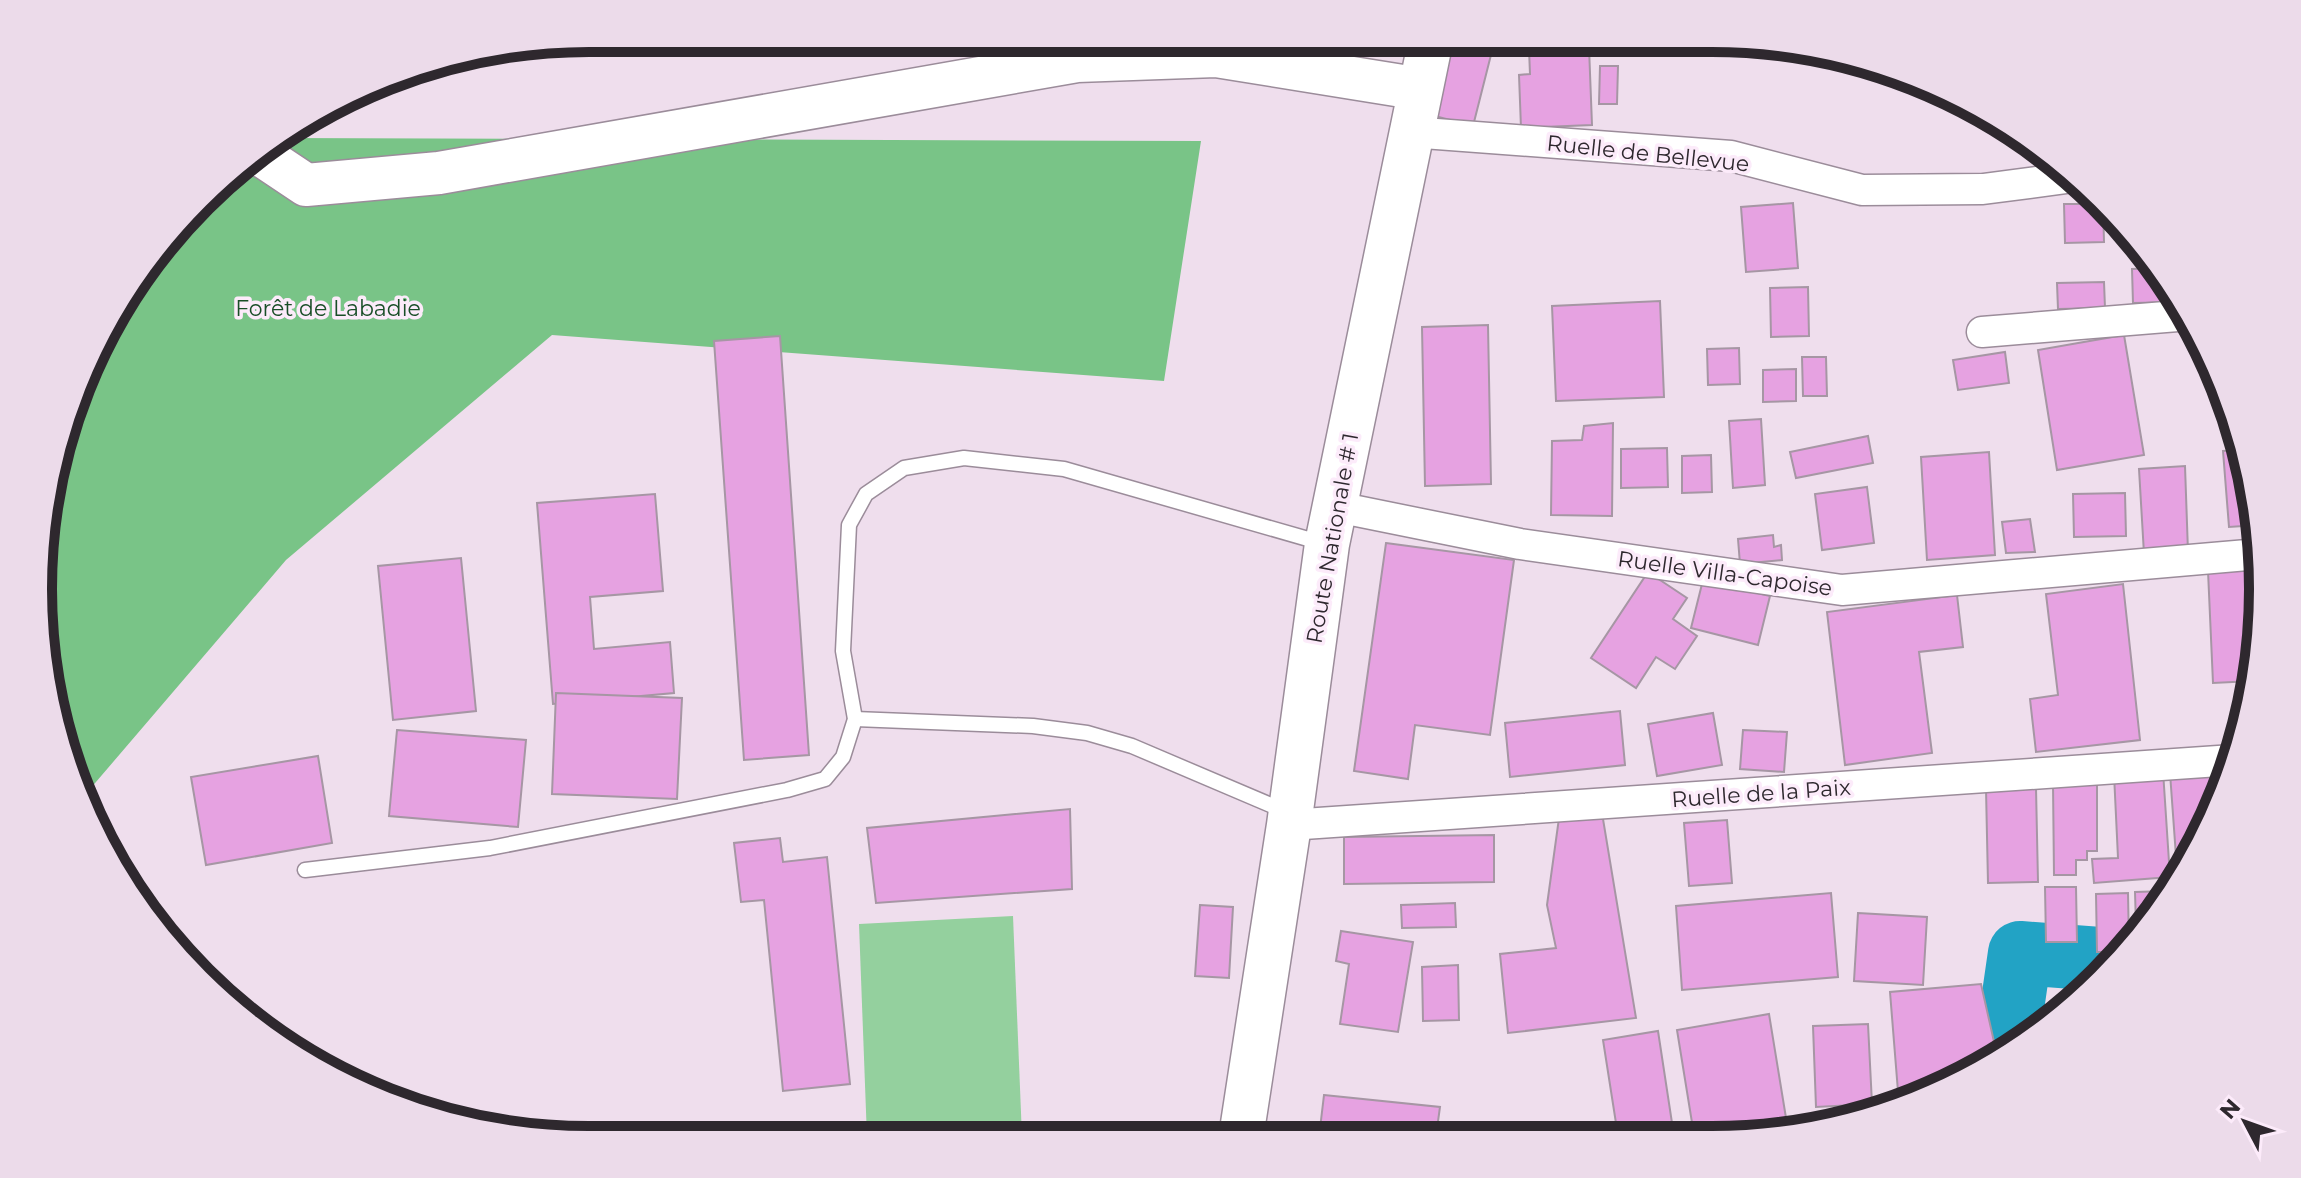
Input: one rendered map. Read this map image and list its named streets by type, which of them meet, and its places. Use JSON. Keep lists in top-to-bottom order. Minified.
{"streets":{"main road":["Route Nationale # 1"],"street":["Ruelle de Bellevue","Ruelle Villa-Capoise","Ruelle de la Paix"]},"crossings":[["Ruelle de Bellevue","Route Nationale # 1"],["Route Nationale # 1","Ruelle Villa-Capoise"],["Route Nationale # 1","Ruelle de la Paix"]],"parks":["Forêt de Labadie"],"north":"top left"}
